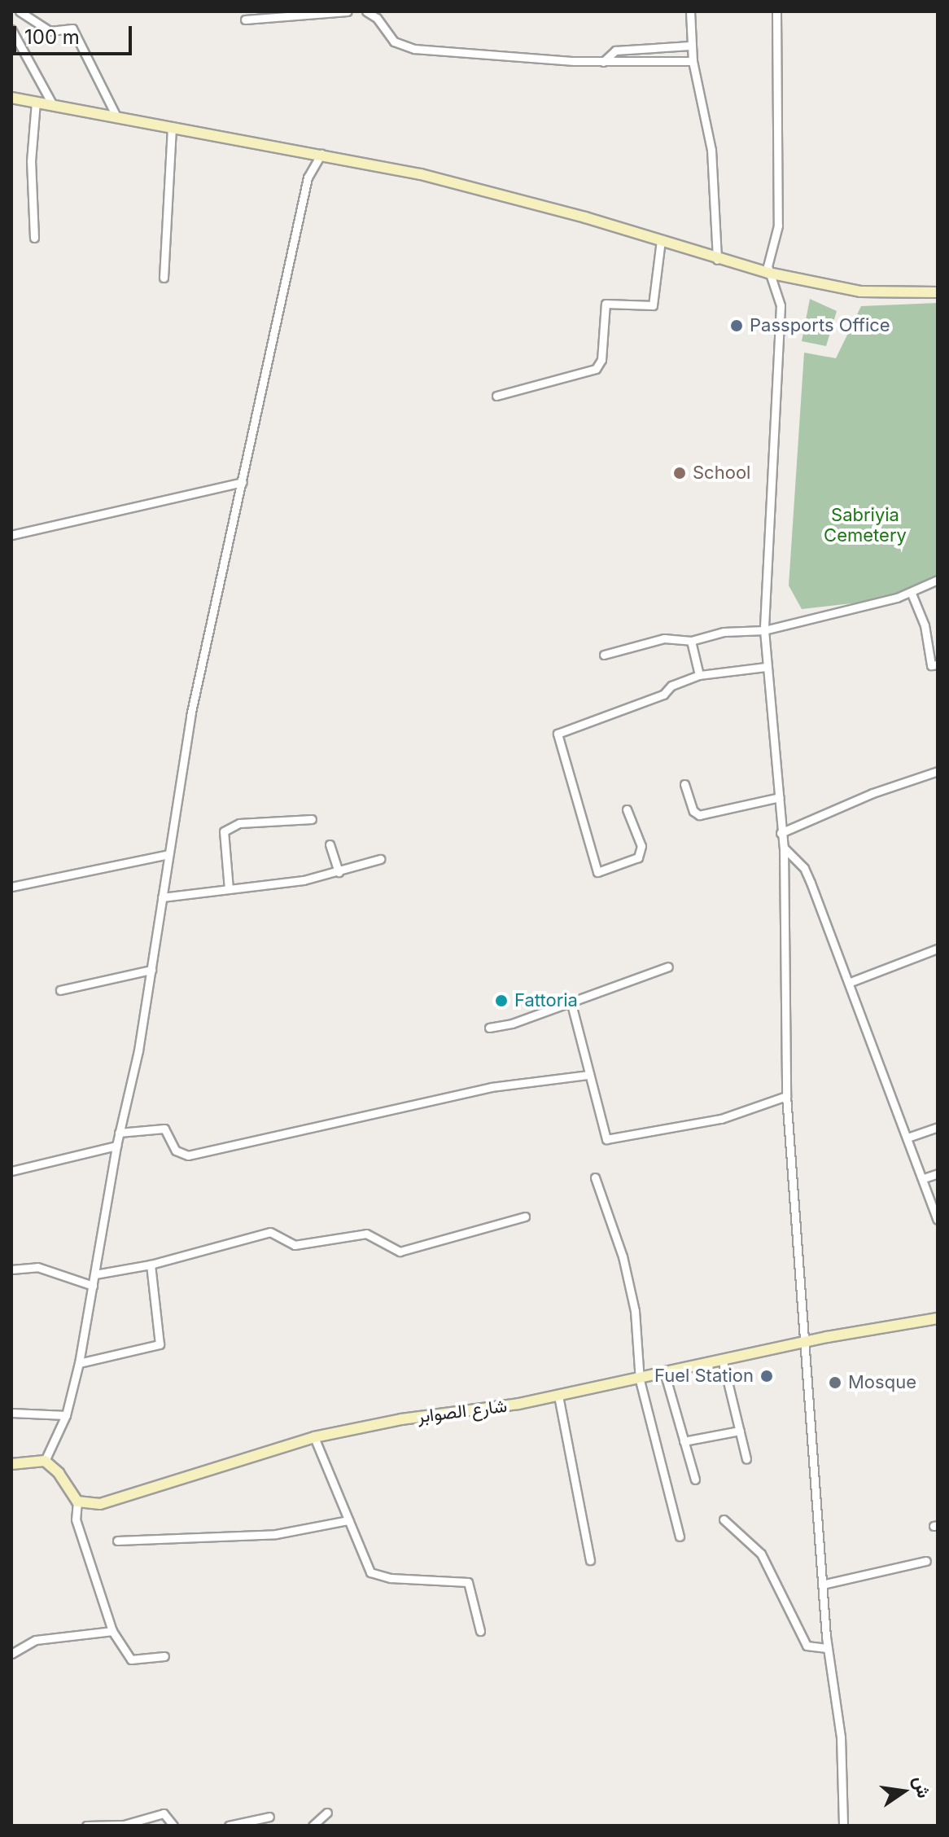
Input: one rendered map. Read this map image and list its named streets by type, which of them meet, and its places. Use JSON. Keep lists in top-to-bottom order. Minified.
{"streets":{"street":["شارع الصوابر"]},"parks":["Sabriyia Cemetery"],"places":["Passports Office","School","Fattoria","Fuel Station","Mosque"],"scale_bar":"100 m","north":"right"}
